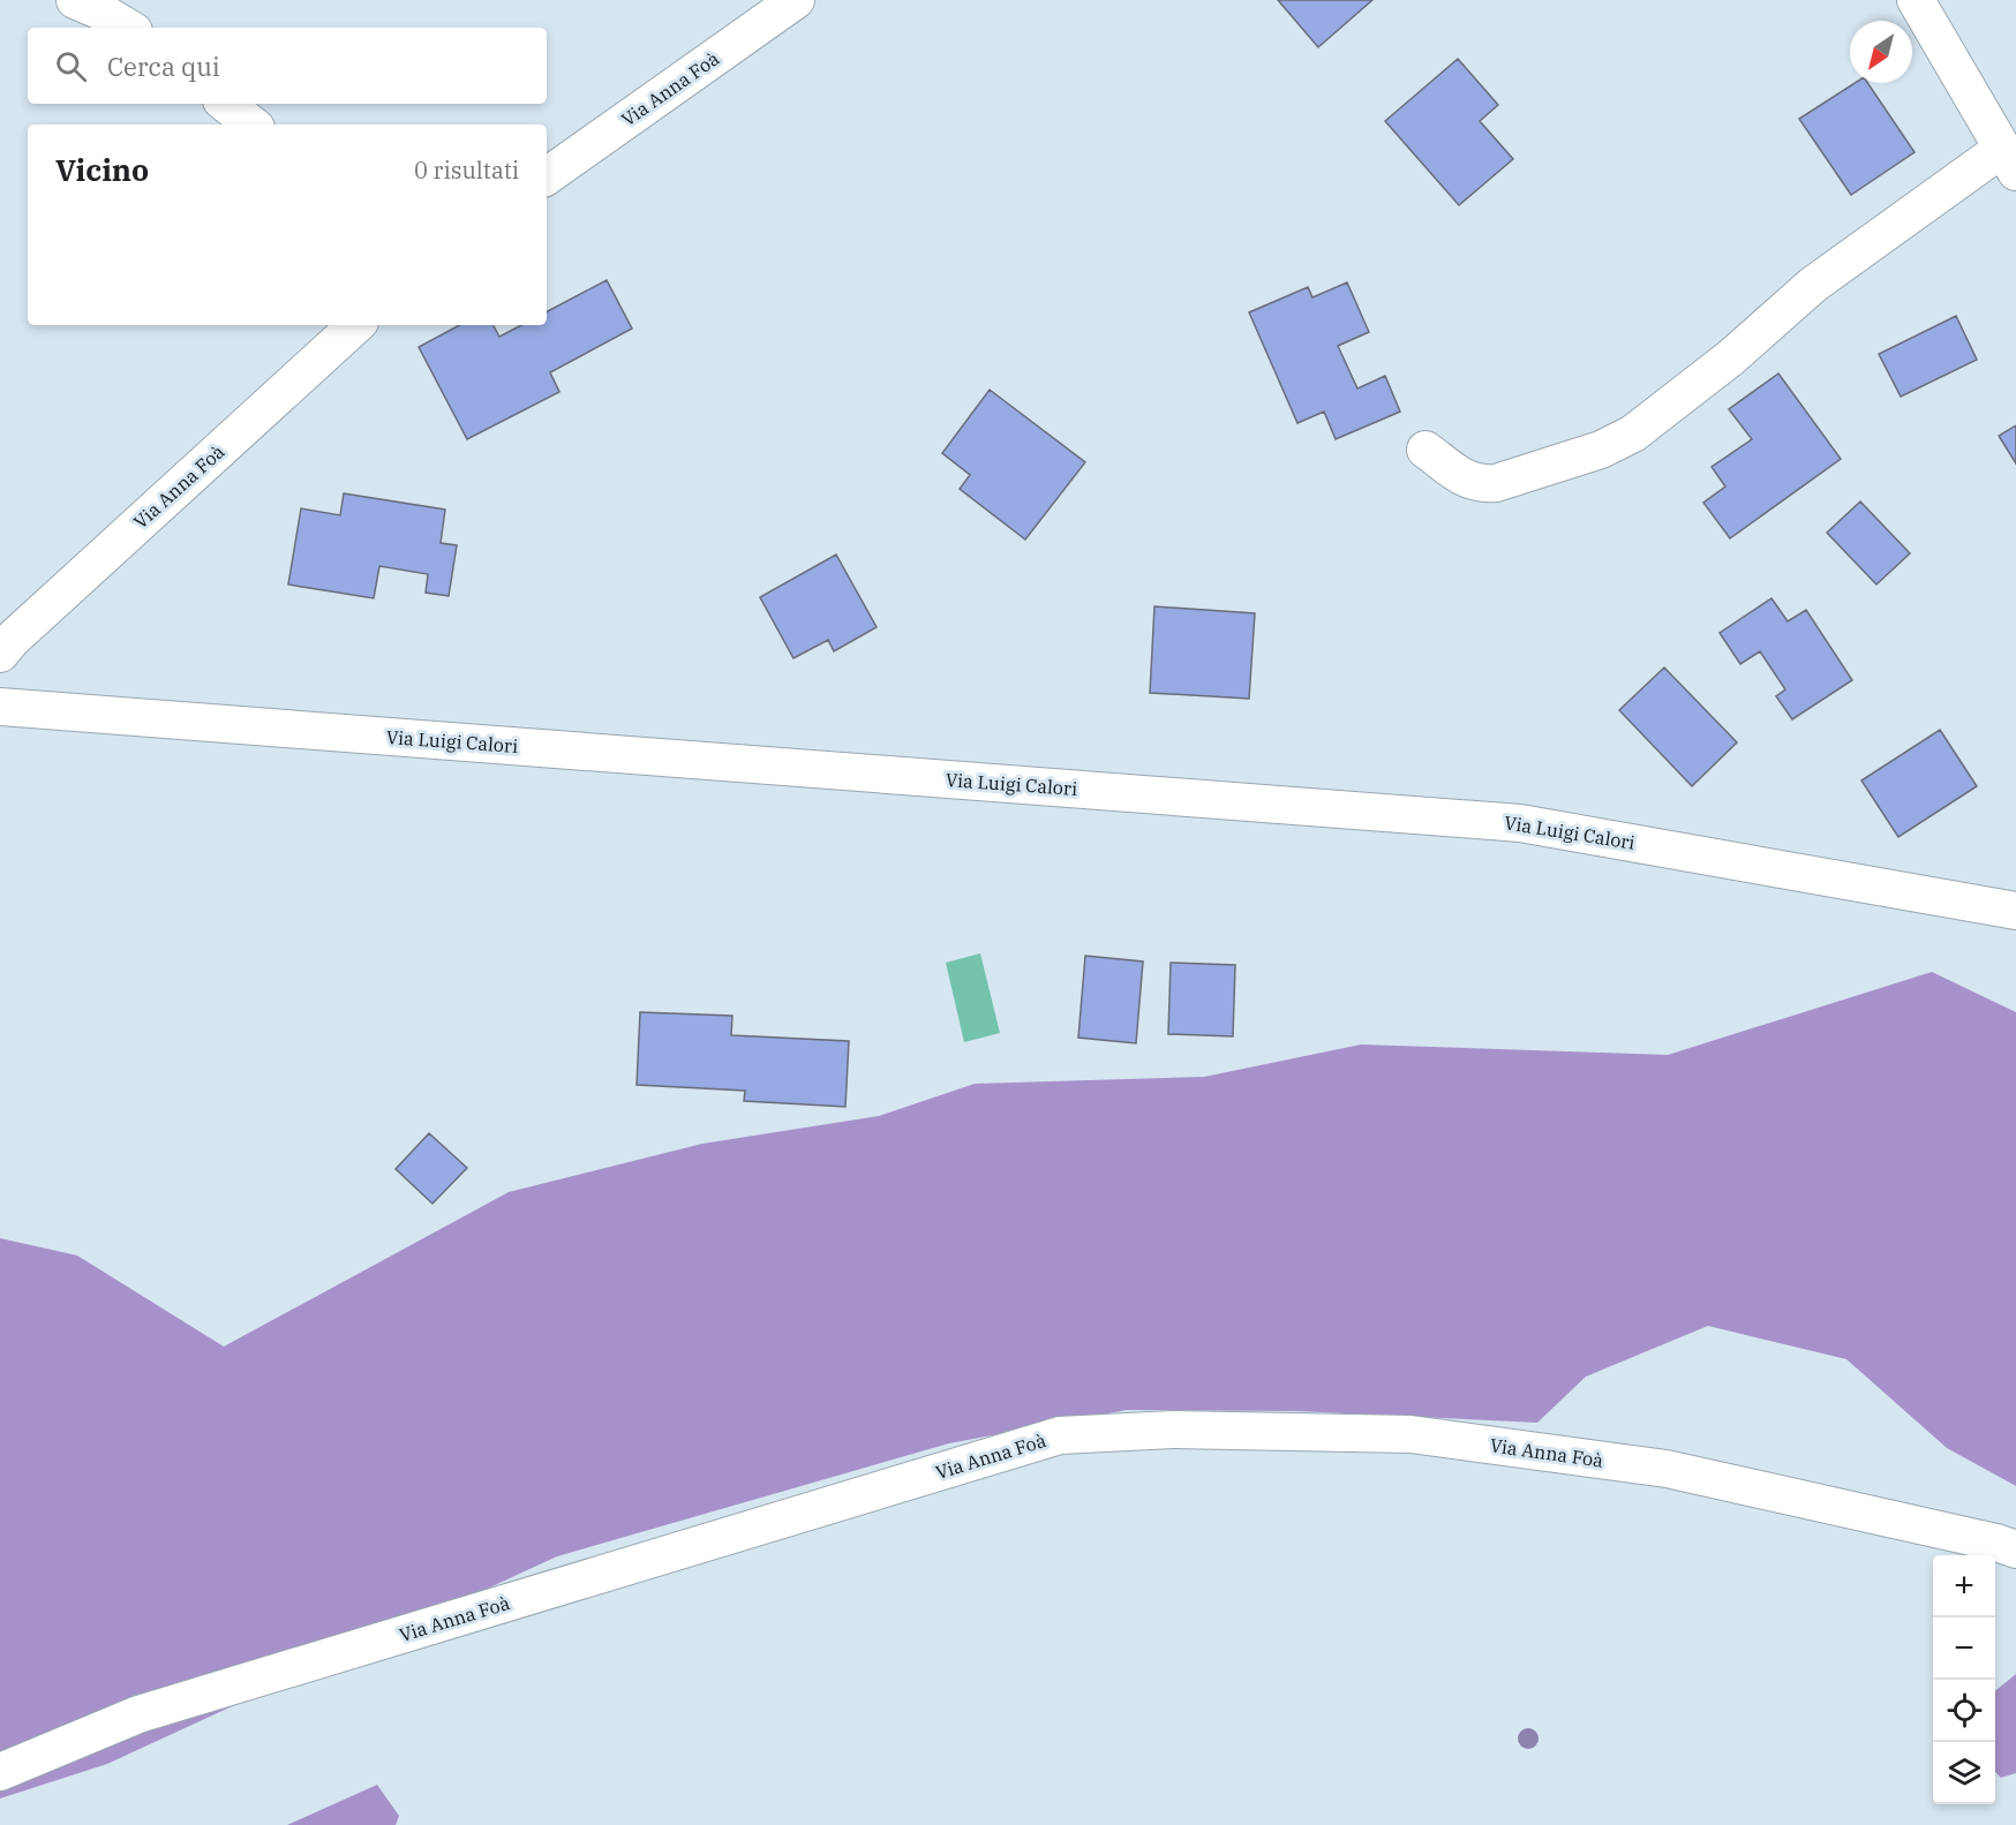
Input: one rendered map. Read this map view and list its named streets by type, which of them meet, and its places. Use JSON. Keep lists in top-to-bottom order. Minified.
{"streets":{"street":["Via Anna Foà","Via Luigi Calori"]},"north":"bottom left","page":{"search":"Cerca qui","heading":["Vicino","0 risultati"],"map_buttons":["+","−"]}}
